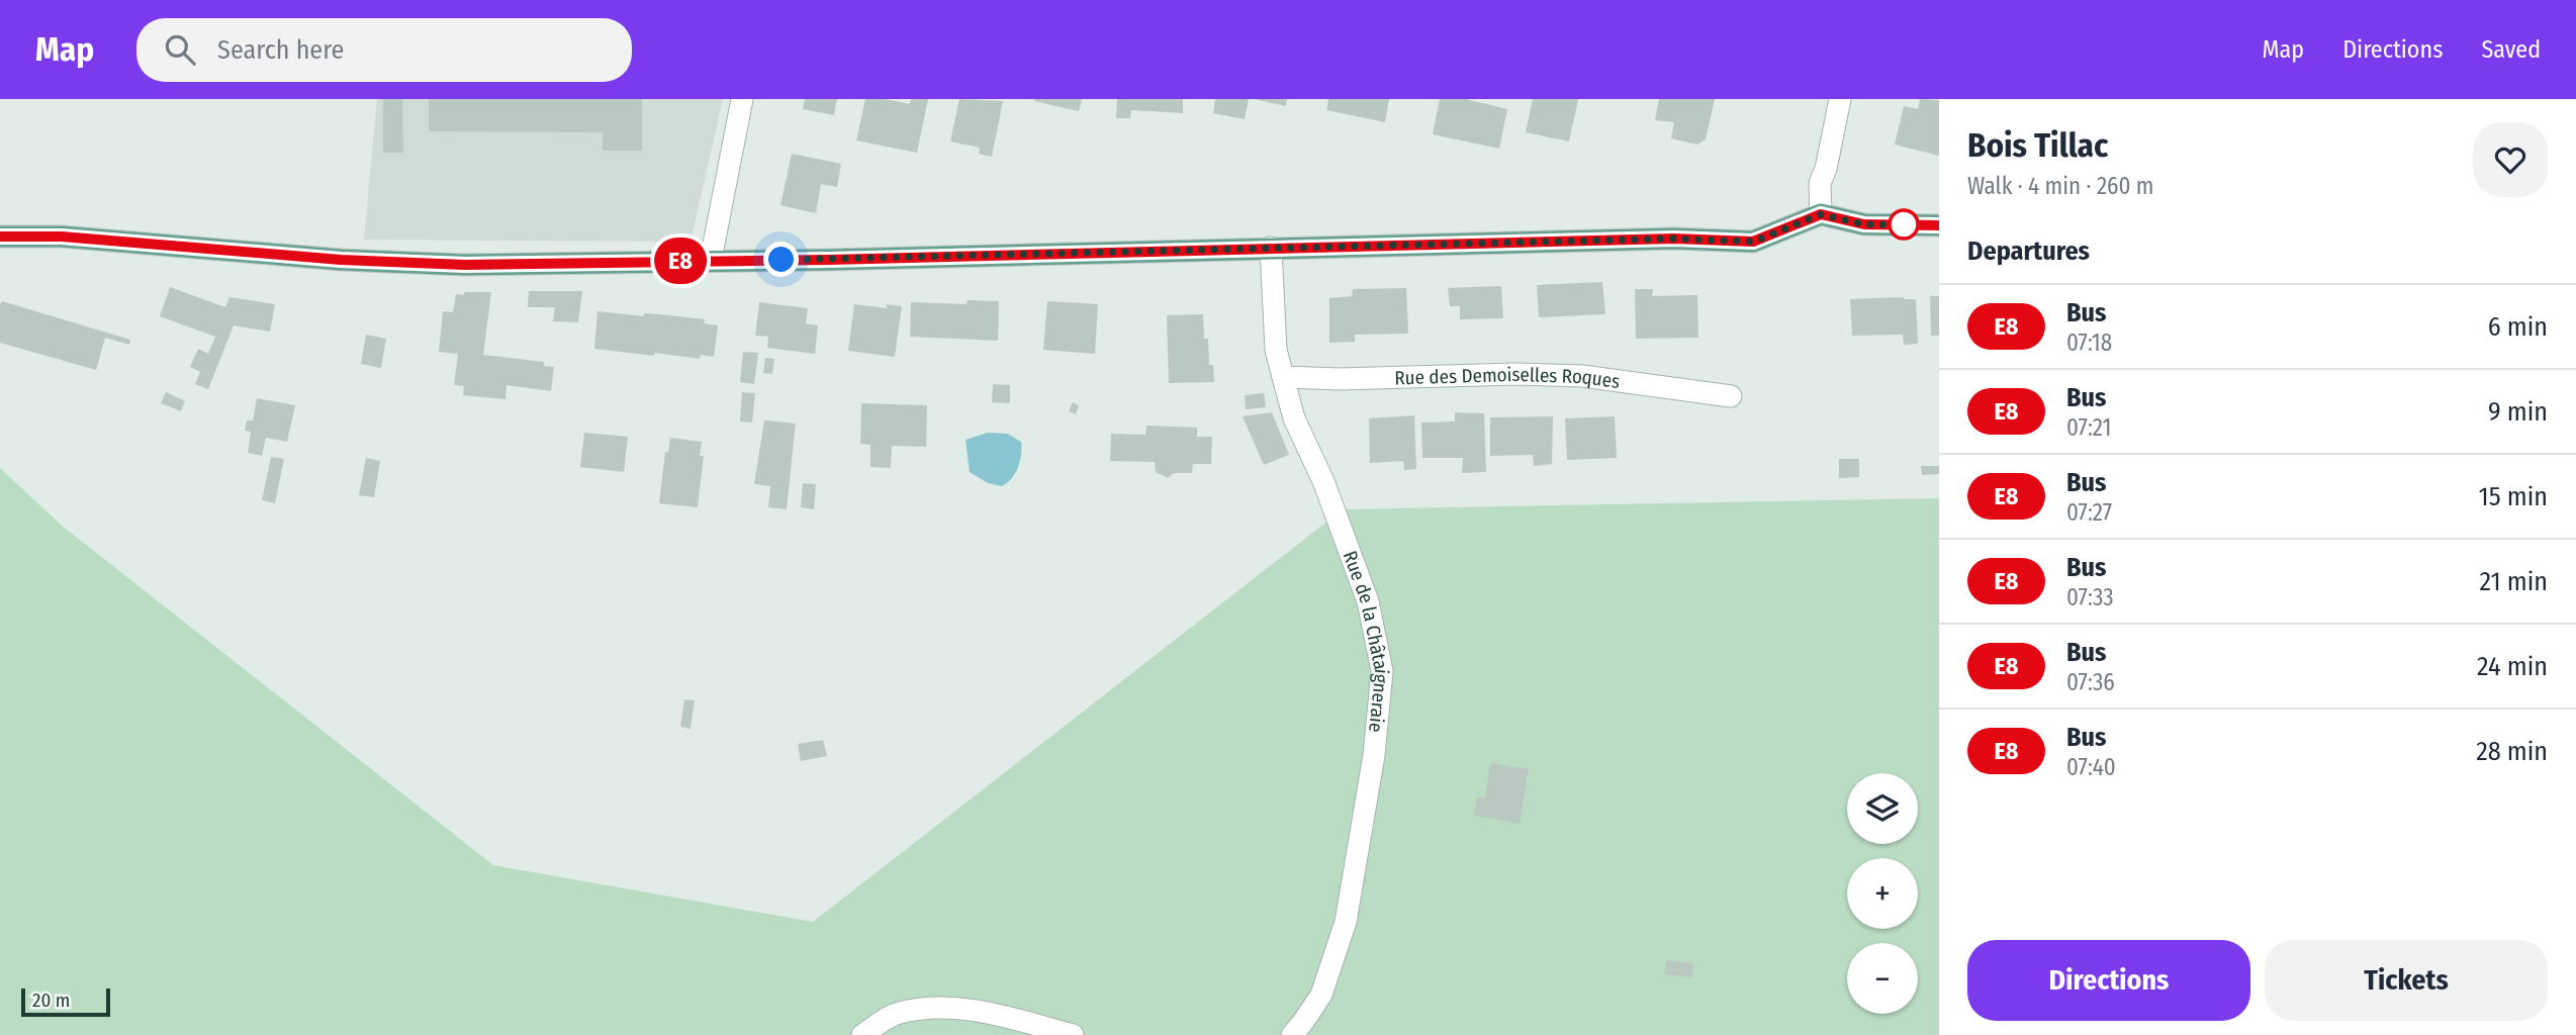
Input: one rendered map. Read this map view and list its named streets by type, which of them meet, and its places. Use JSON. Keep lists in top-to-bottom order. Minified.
{"streets":{"street":["Rue des Demoiselles Roques","Rue de la Châtaigneraie"]},"crossings":[["Rue des Demoiselles Roques","Rue de la Châtaigneraie"]],"lines":["bus line E8"],"scale_bar":"20 m","page":{"header":"Map","search":"Search here","nav":["Map","Directions","Saved"],"on_map":"E8","heading":[["Bois Tillac","Walk · 4 min · 260 m"],"Departures"],"list":[{"mark":"E8","name":"Bus","note":"07:18","value":"6 min"},{"mark":"E8","name":"Bus","note":"07:21","value":"9 min"},{"mark":"E8","name":"Bus","note":"07:27","value":"15 min"},{"mark":"E8","name":"Bus","note":"07:33","value":"21 min"},{"mark":"E8","name":"Bus","note":"07:36","value":"24 min"},{"mark":"E8","name":"Bus","note":"07:40","value":"28 min"}],"map_buttons":["+","−"],"buttons":["Directions","Tickets"],"scale":"20 m"}}
